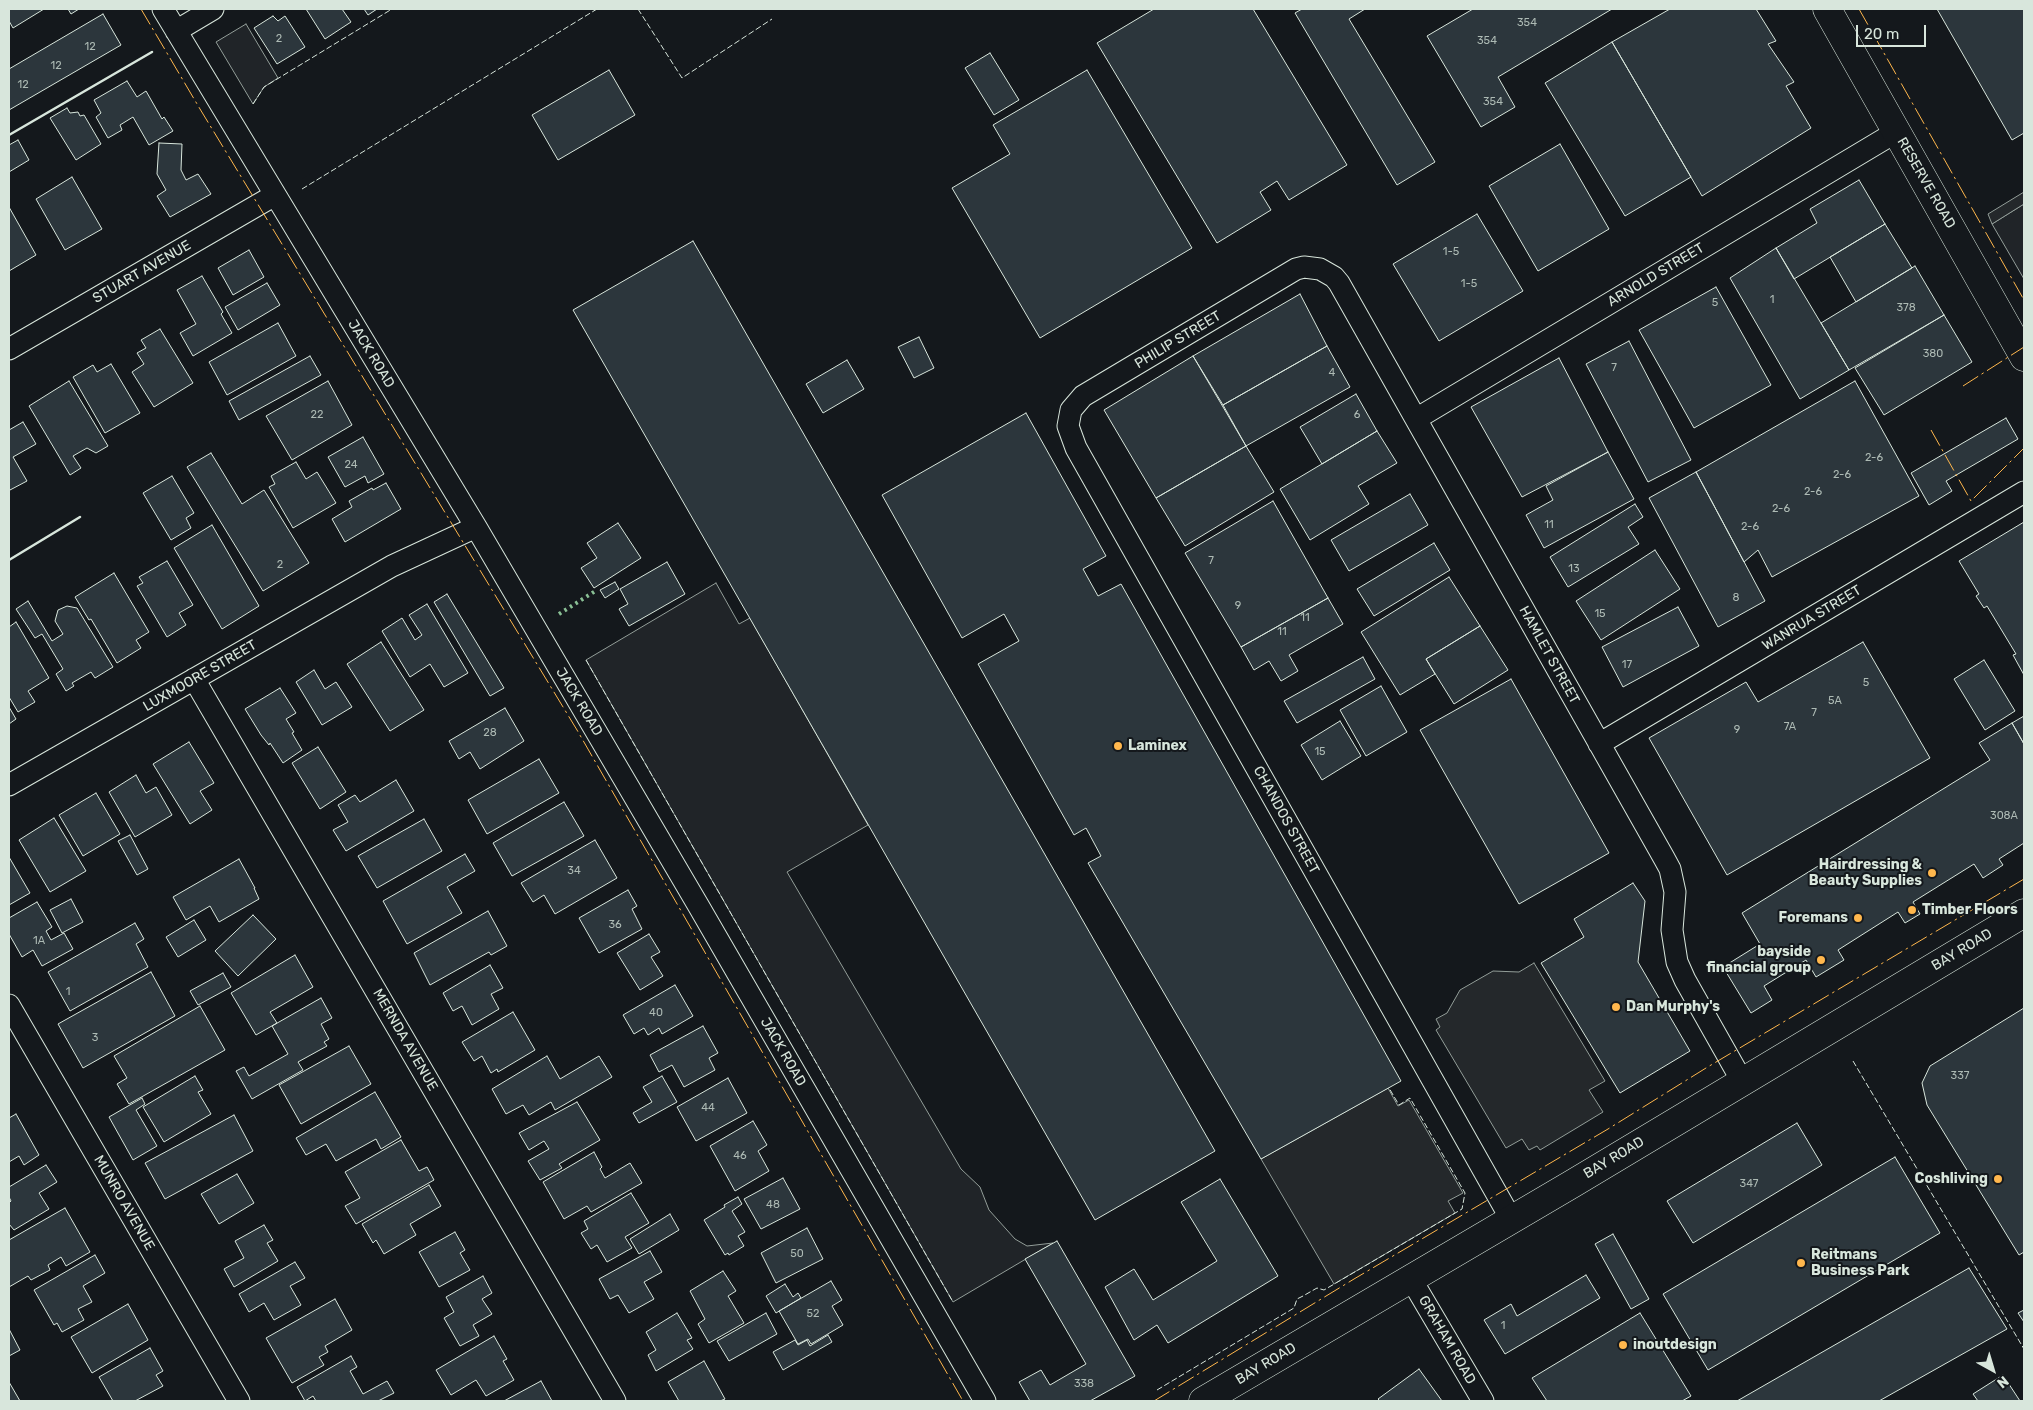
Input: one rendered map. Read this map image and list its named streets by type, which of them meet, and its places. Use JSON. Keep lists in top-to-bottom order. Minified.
{"streets":{"main road":["RESERVE ROAD","BAY ROAD"],"street":["STUART AVENUE","ARNOLD STREET","PHILIP STREET","JACK ROAD","WANRUA STREET","HAMLET STREET","LUXMOORE STREET","CHANDOS STREET","MERNDA AVENUE","MUNRO AVENUE","GRAHAM ROAD"]},"crossings":[["RESERVE ROAD","ARNOLD STREET"],["STUART AVENUE","JACK ROAD"],["ARNOLD STREET","HAMLET STREET"],["PHILIP STREET","HAMLET STREET"],["PHILIP STREET","CHANDOS STREET"],["JACK ROAD","LUXMOORE STREET"],["WANRUA STREET","HAMLET STREET"],["HAMLET STREET","BAY ROAD"],["LUXMOORE STREET","MERNDA AVENUE"],["CHANDOS STREET","BAY ROAD"],["BAY ROAD","GRAHAM ROAD"]],"places":["Laminex","Hairdressing & Beauty Supplies","Timber Floors","Foremans","bayside financial group","Dan Murphy's","Coshliving","Reitmans Business Park","inoutdesign"],"house_numbers":["354","2","354","12","12","12","354","1-5","1-5","1","5","378","380","7","4","22","6","2-6","24","2-6","2-6","2-6","11","2-6","7","2","13","8","9","15","11","11","17","5","5A","7","7A","9","28","15","308A","34","36","1A","1","40","3","337","44","46","347","48","50","52","1","338"],"scale_bar":"20 m","north":"bottom right"}
